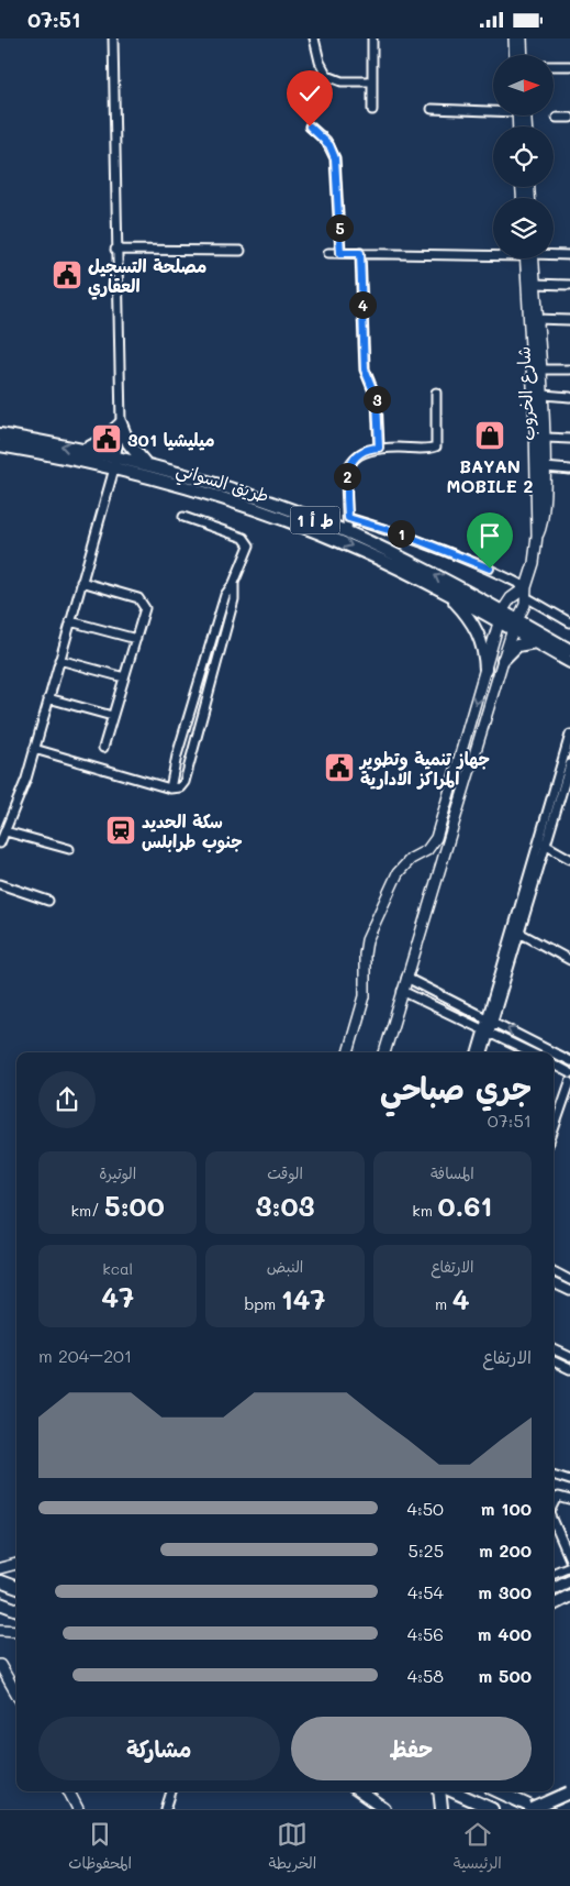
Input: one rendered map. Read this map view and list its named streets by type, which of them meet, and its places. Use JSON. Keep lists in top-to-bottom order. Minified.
{"streets":{"highway":["طريق السواني","ط أ 1"],"main road":["شارع الخروب"]},"crossings":[["شارع الخروب","طريق السواني"]],"places":{"public building":["مصلحة التسجيل العقاري","ميليشيا 301","جهاز تنمية وتطوير المراكز الادارية"],"shop":["BAYAN MOBILE 2"],"station":["سكة الحديد جنوب طرابلس"]},"north":"right","page":{"status":"07:51","pins":["5","4","3","2","1"],"heading":["جري صباحي","07:51"],"stats":[["المسافة","0.61 km"],["الوقت","3:03"],["الوتيرة","5:00 /km"],["الارتفاع","4 m"],["النبض","147 bpm"],["kcal","47"]],"chart":["الارتفاع","201–204 m"],"list":[{"name":"100 m","note":"4:50"},{"name":"200 m","note":"5:25"},{"name":"300 m","note":"4:54"},{"name":"400 m","note":"4:56"},{"name":"500 m","note":"4:58"}],"buttons":["حفظ","مشاركة"],"tabs":["الرئيسية","الخريطة","المحفوظات"]}}
